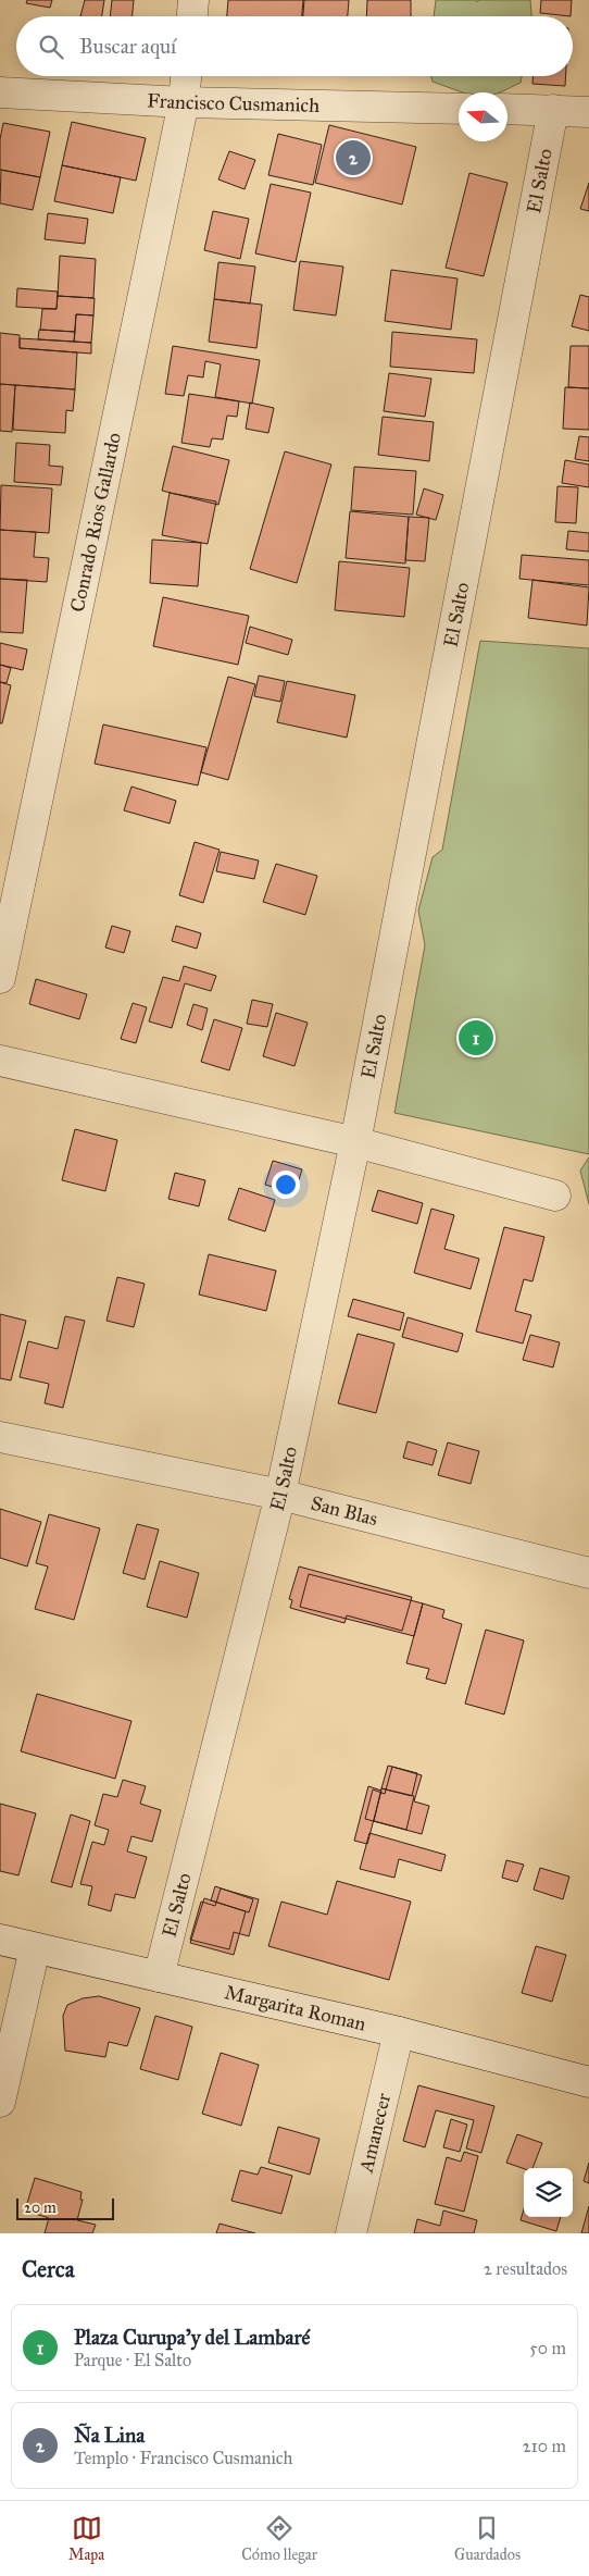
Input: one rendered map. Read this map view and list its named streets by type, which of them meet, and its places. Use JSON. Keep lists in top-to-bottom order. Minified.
{"streets":{"street":["Francisco Cusmanich","El Salto","Conrado Rios Gallardo","San Blas","Margarita Roman","Amanecer"]},"crossings":[["Francisco Cusmanich","Conrado Rios Gallardo"],["El Salto","San Blas"],["El Salto","Margarita Roman"],["Margarita Roman","Amanecer"]],"scale_bar":"20 m","north":"left","page":{"search":"Buscar aquí","pins":["2","1"],"scale":"20 m","heading":["Cerca","2 resultados"],"list":[{"mark":"1","name":"Plaza Curupa'y del Lambaré","note":"Parque · El Salto","value":"50 m"},{"mark":"2","name":"Ña Lina","note":"Templo · Francisco Cusmanich","value":"210 m"}],"nav":["Mapa","Cómo llegar","Guardados"]}}
